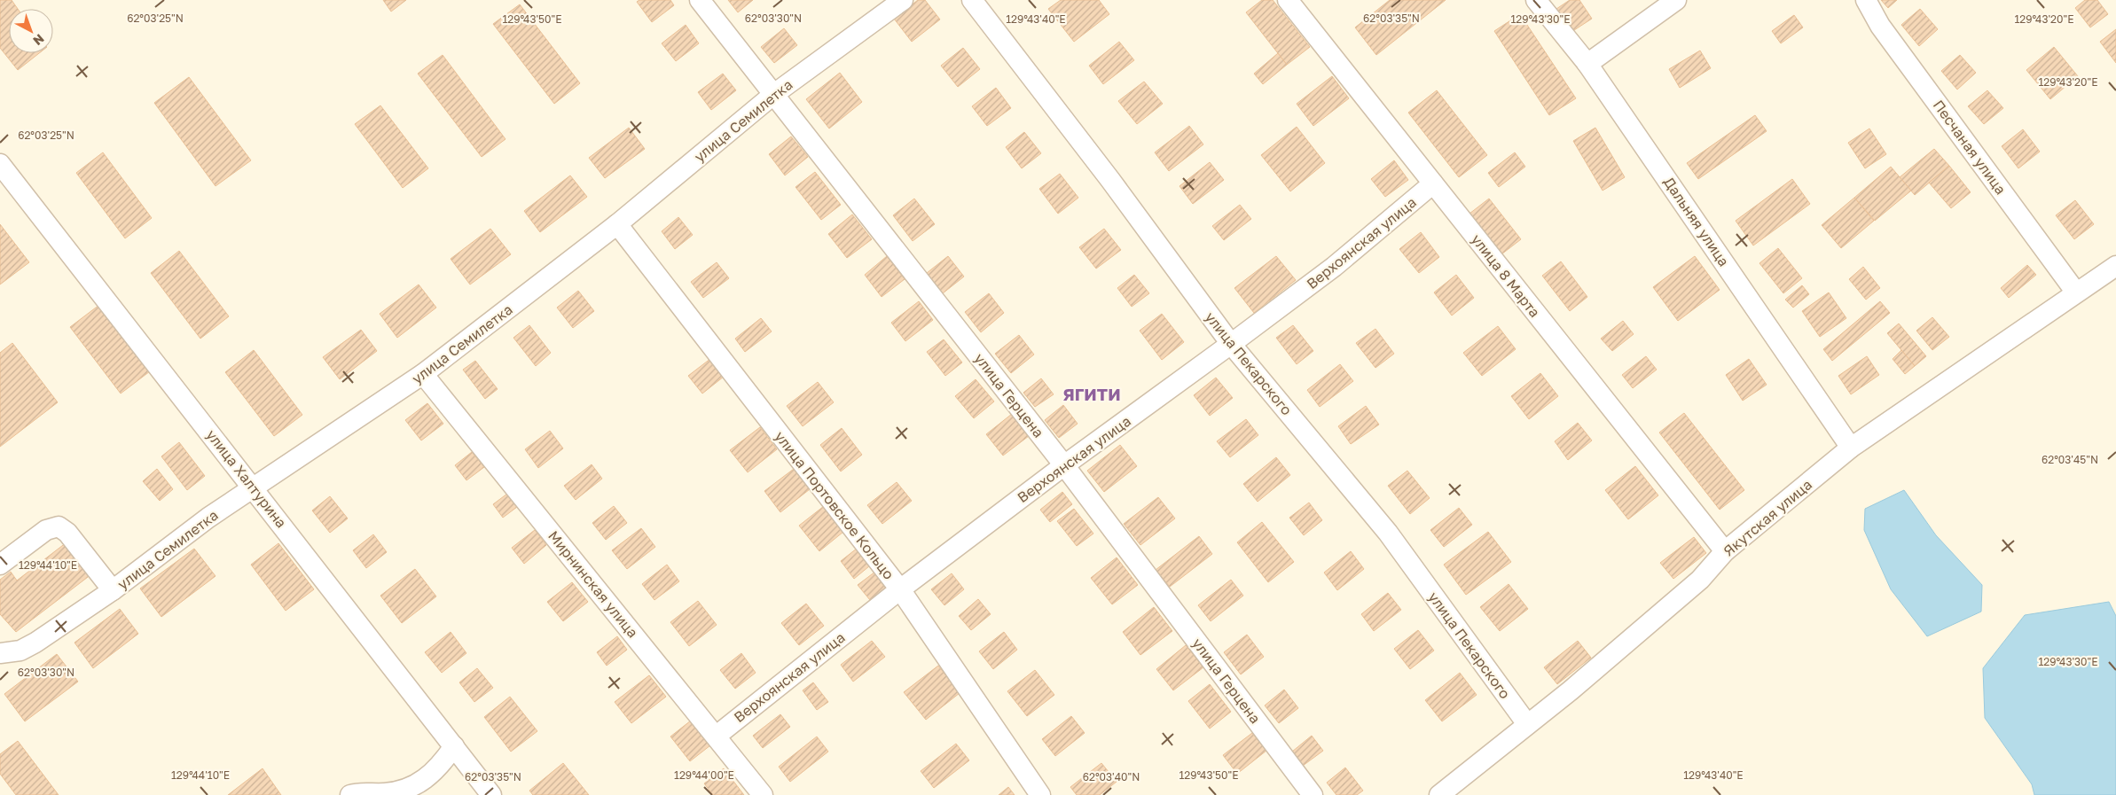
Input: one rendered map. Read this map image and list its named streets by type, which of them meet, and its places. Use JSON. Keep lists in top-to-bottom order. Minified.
{"streets":{"street":["улица Семилетка","Песчаная улица","Дальняя улица","Верхоянская улица","улица 8 Марта","улица Пекарского","улица Герцена","улица Халтурина","улица Портовское Кольцо","Якутская улица","Мирнинская улица"]},"crossings":[["улица Семилетка","улица Герцена"],["улица Семилетка","улица Халтурина"],["улица Семилетка","улица Портовское Кольцо"],["улица Семилетка","Мирнинская улица"],["Песчаная улица","Якутская улица"],["Дальняя улица","Якутская улица"],["Верхоянская улица","улица 8 Марта"],["Верхоянская улица","улица Пекарского"],["Верхоянская улица","улица Герцена"],["Верхоянская улица","улица Портовское Кольцо"],["Верхоянская улица","Мирнинская улица"],["улица 8 Марта","Якутская улица"],["улица Пекарского","Якутская улица"]],"districts":["ЯГИТИ"],"north":"bottom right","coordinates":["62°03'25\"N","62°03'30\"N","62°03'35\"N","129°43'20\"E","129°43'50\"E","129°43'40\"E","129°43'30\"E","62°03'45\"N","129°44'10\"E","129°44'00\"E","62°03'40\"N"]}
